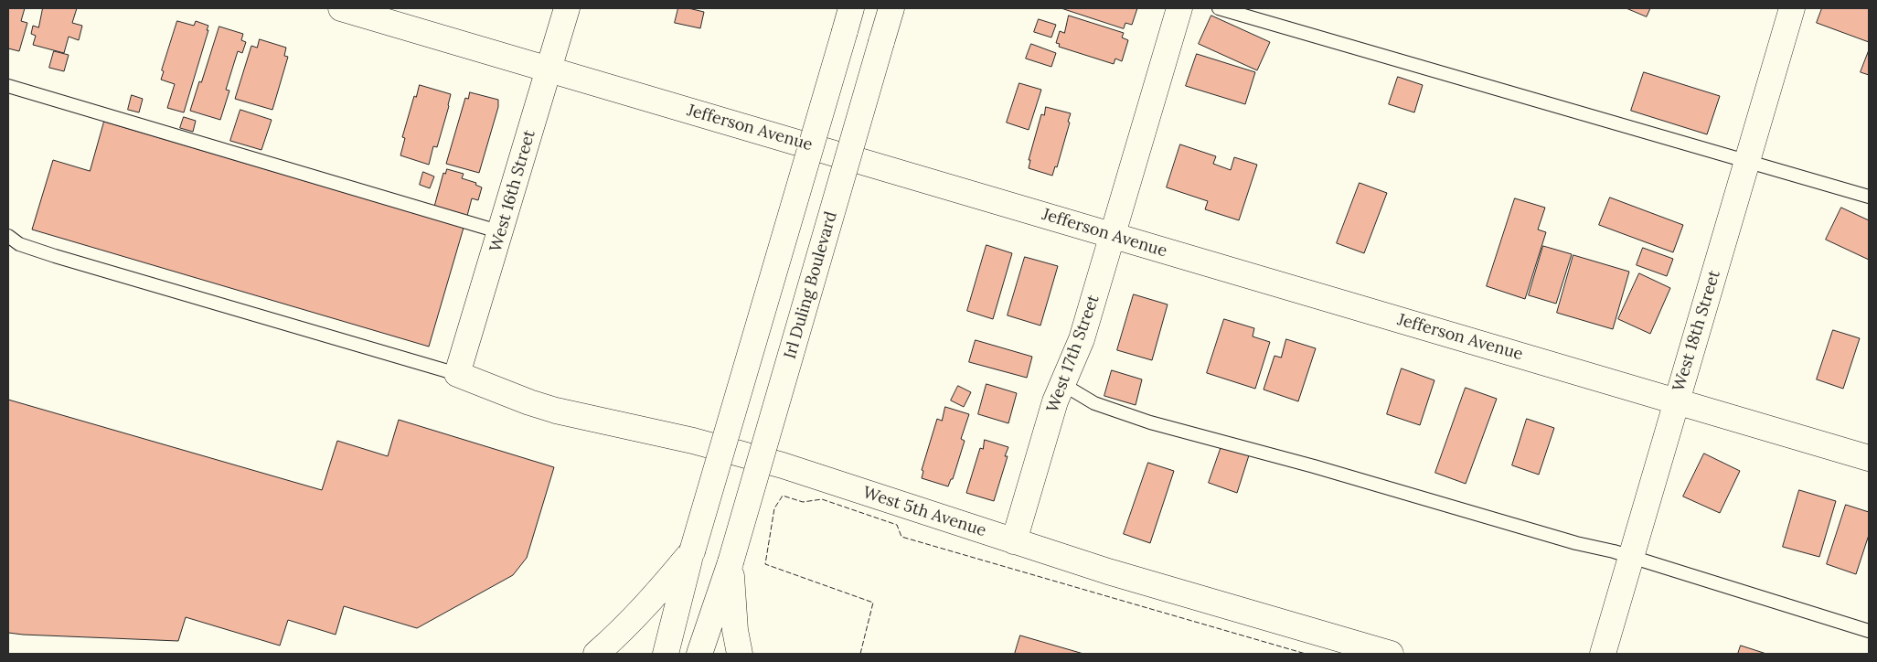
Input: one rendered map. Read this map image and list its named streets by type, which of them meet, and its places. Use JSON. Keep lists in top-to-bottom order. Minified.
{"streets":{"main road":["Jefferson Avenue","West 16th Street","Irl Duling Boulevard","West 18th Street","West 17th Street","West 5th Avenue"]},"crossings":[["Jefferson Avenue","West 16th Street"],["Jefferson Avenue","West 18th Street"],["Jefferson Avenue","West 17th Street"],["West 16th Street","West 5th Avenue"],["West 17th Street","West 5th Avenue"]]}
